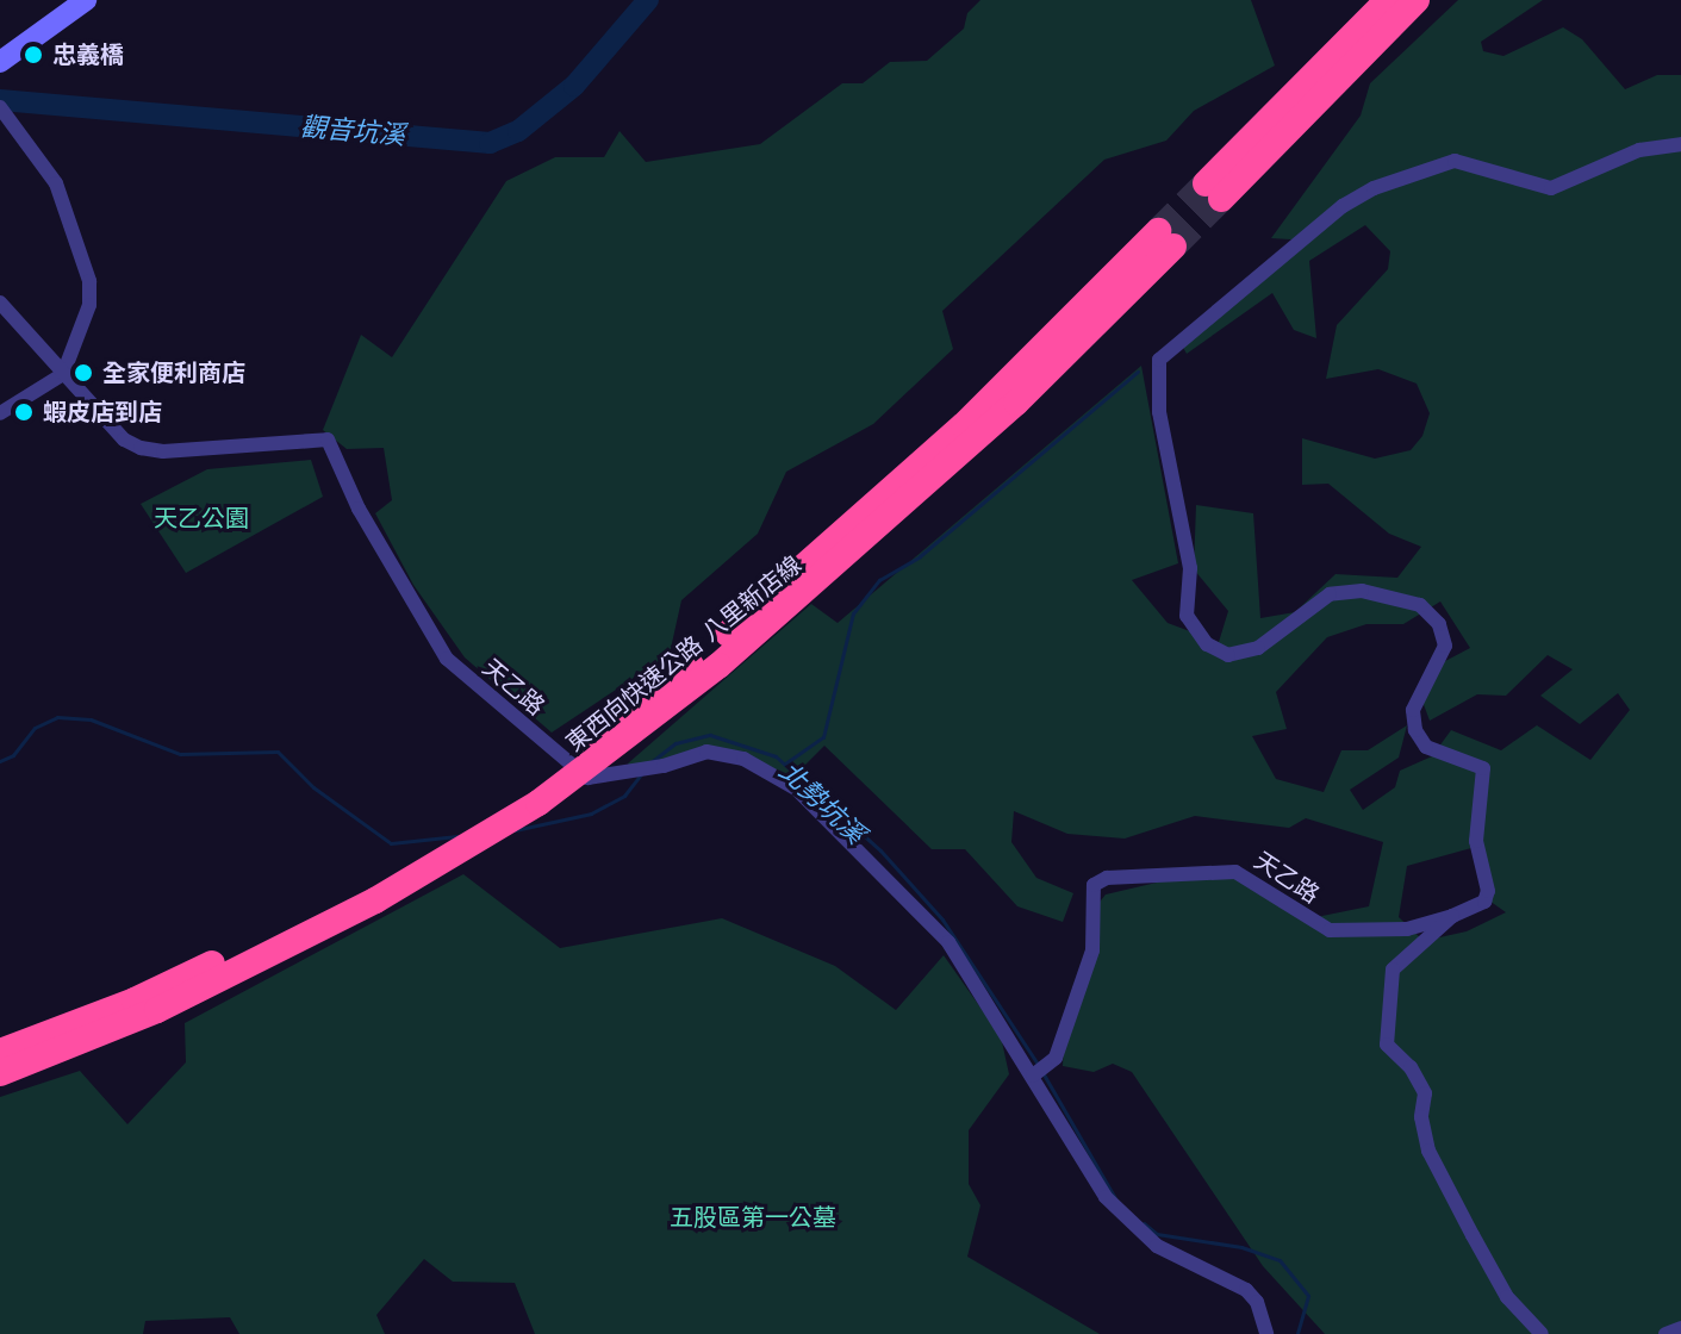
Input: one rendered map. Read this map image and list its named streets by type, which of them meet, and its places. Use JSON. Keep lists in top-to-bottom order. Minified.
{"streets":{"highway":["東西向快速公路 八里新店線"],"street":["天乙路"]},"water":["觀音坑溪","北勢坑溪"],"parks":["天乙公園","五股區第一公墓"],"places":["忠義橋","全家便利商店","蝦皮店到店"]}
